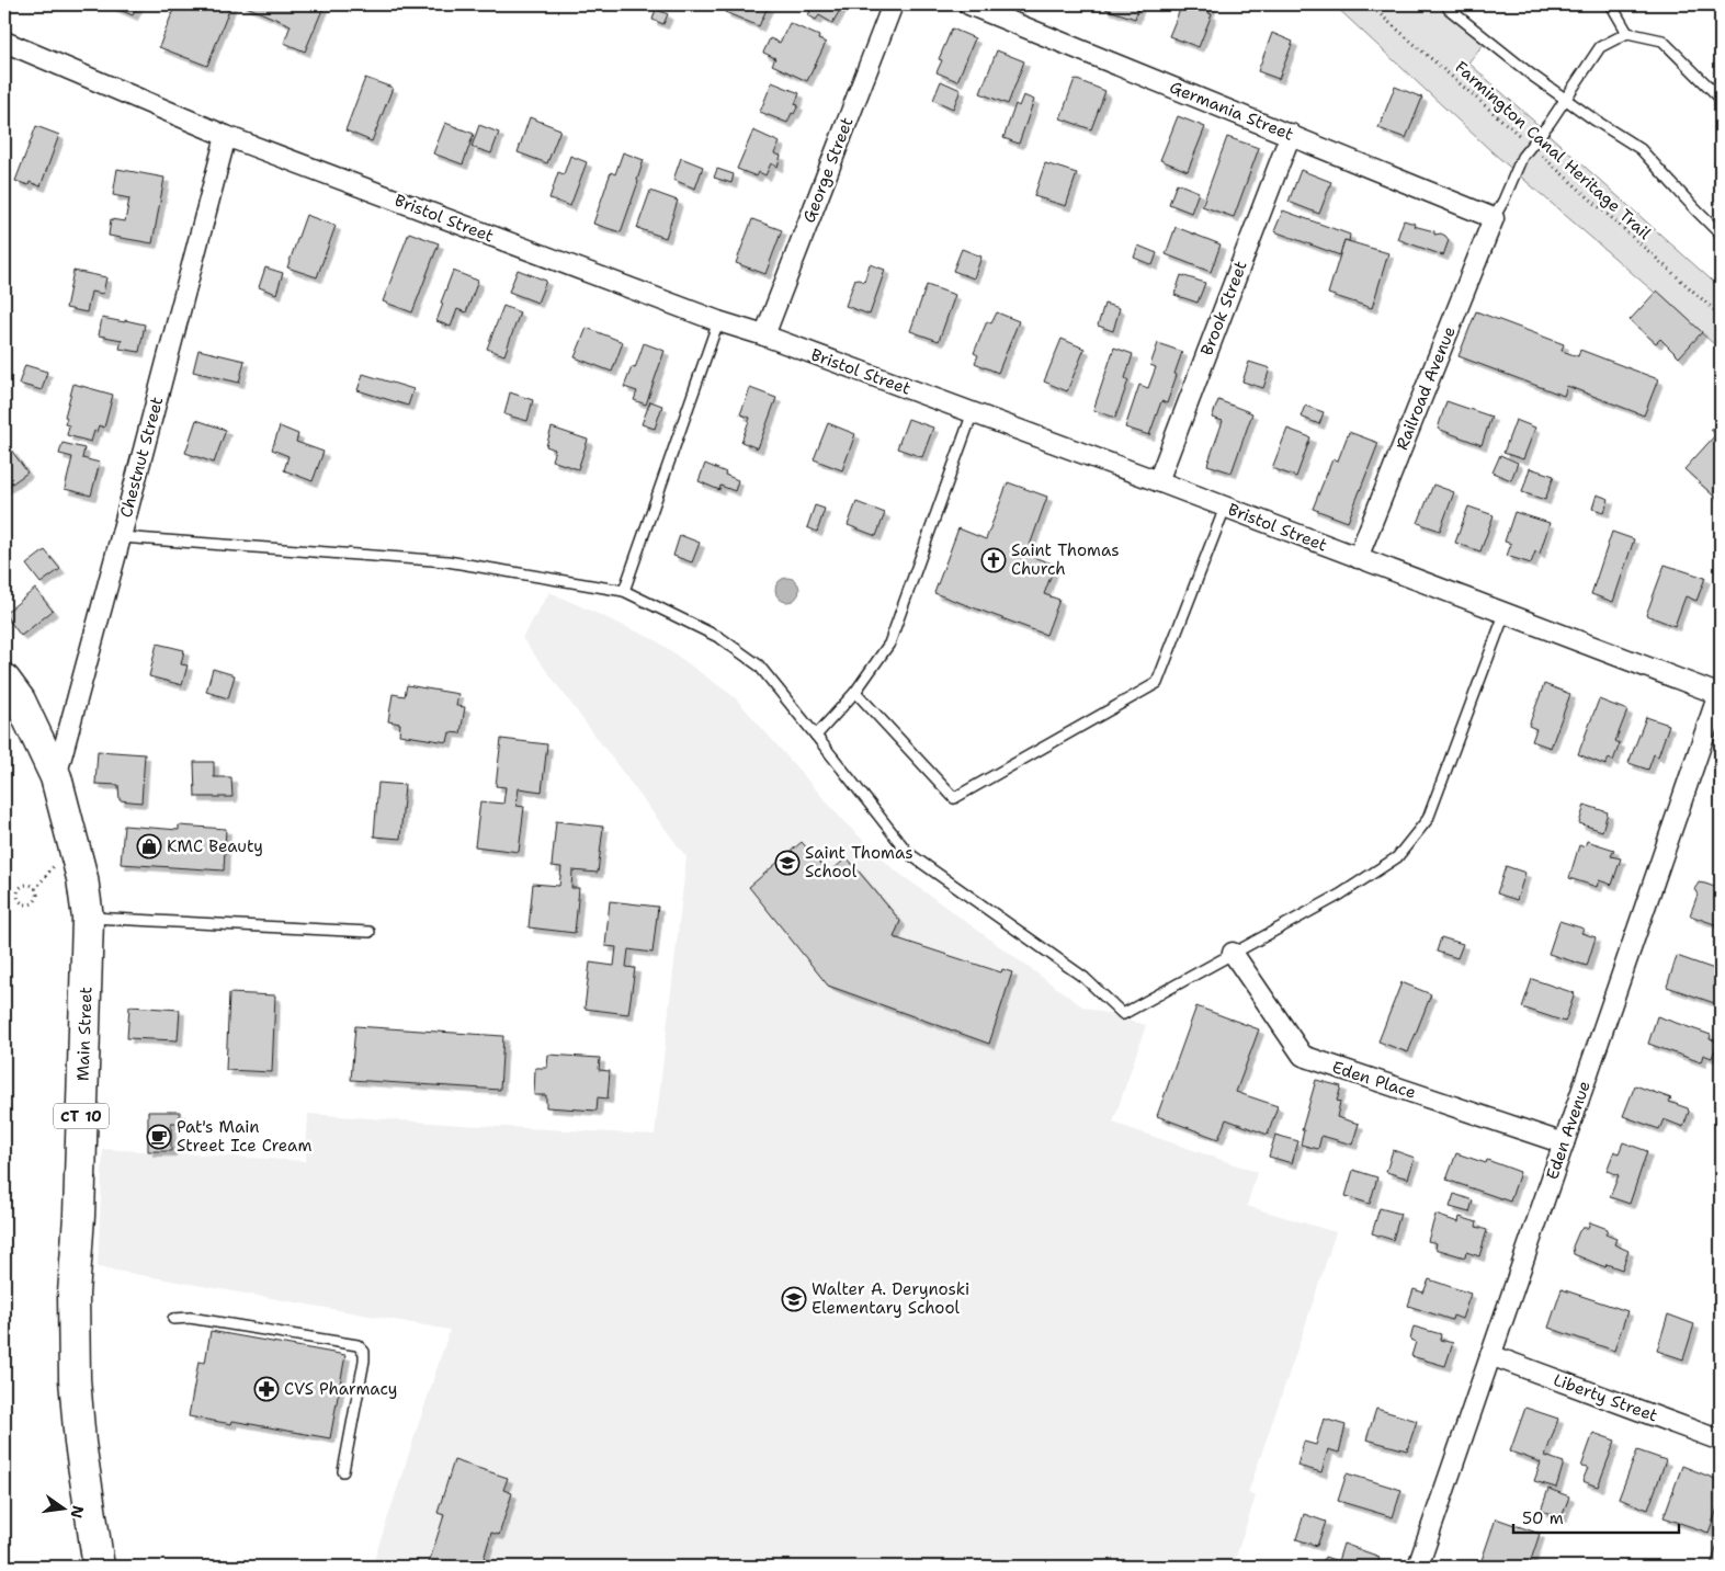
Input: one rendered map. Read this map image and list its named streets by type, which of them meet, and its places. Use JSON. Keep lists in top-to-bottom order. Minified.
{"streets":{"highway":["Main Street","CT 10"],"street":["Germania Street","George Street","Bristol Street","Brook Street","Railroad Avenue","Chestnut Street","Eden Place","Eden Avenue","Liberty Street"],"path":["Farmington Canal Heritage Trail"]},"crossings":[["Germania Street","Brook Street"],["Germania Street","Railroad Avenue"],["George Street","Bristol Street"],["Bristol Street","Brook Street"],["Bristol Street","Railroad Avenue"],["Bristol Street","Chestnut Street"],["Bristol Street","Eden Avenue"],["Chestnut Street","Main Street"],["Eden Place","Eden Avenue"],["Eden Avenue","Liberty Street"]],"places":{"church":["Saint Thomas Church"],"shop":["KMC Beauty"],"school or university":["Saint Thomas School","Walter A. Derynoski Elementary School"],"cafe":["Pat's Main Street Ice Cream"],"pharmacy":["CVS Pharmacy"]},"scale_bar":"50 m","north":"right"}
